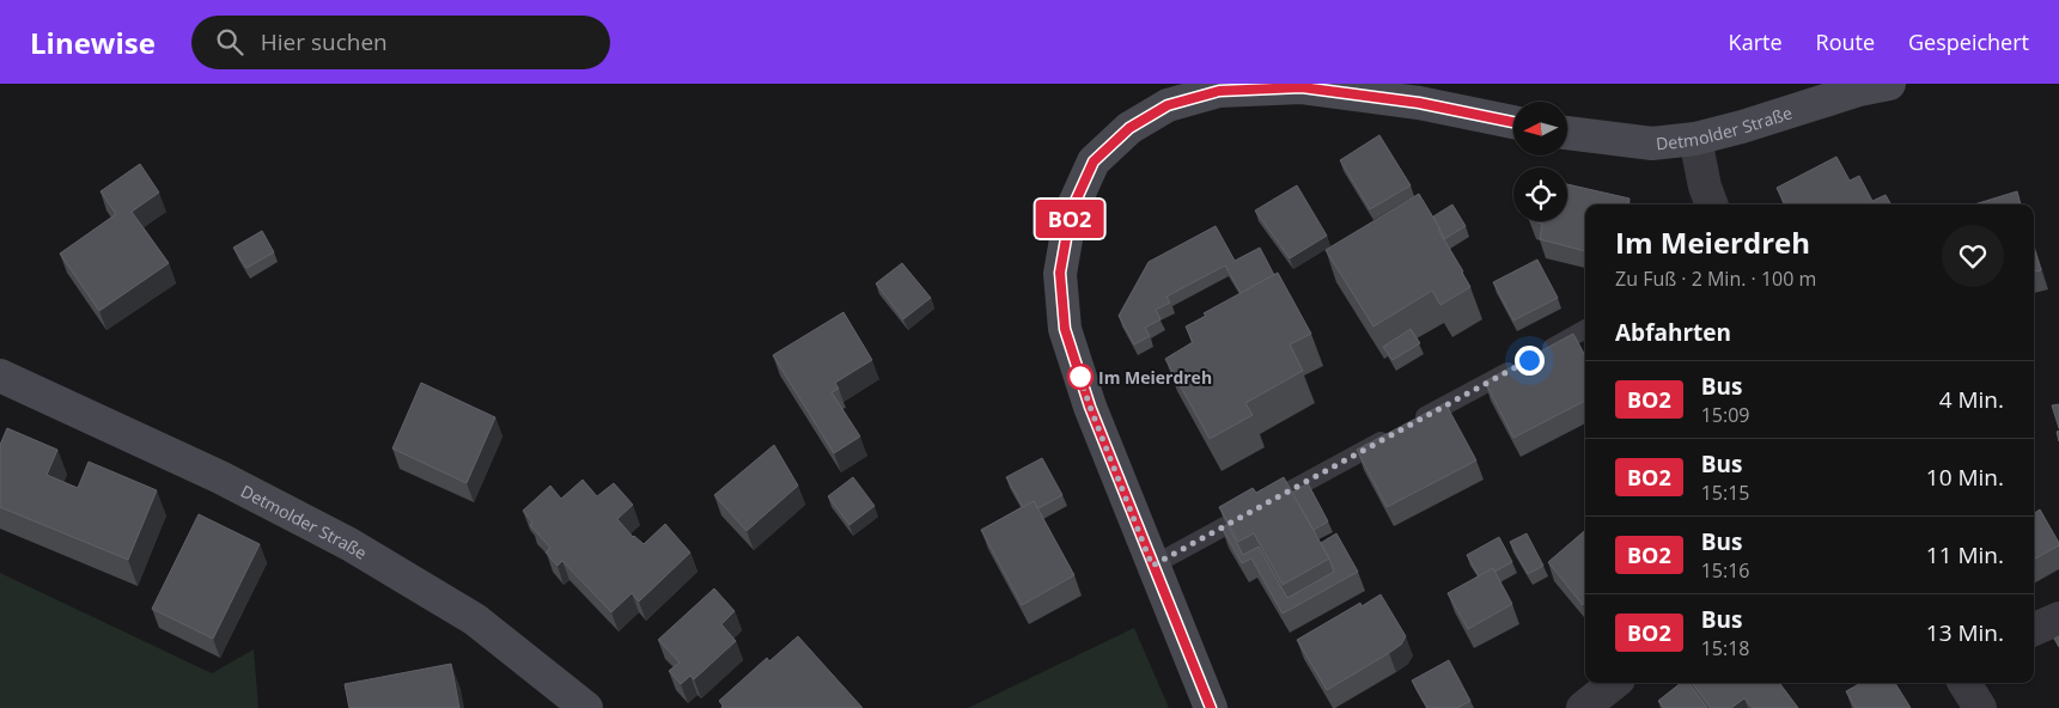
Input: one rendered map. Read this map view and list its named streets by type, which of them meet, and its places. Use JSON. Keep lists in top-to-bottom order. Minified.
{"streets":{"main road":["Detmolder Straße"]},"places":["Im Meierdreh"],"lines":["bus line BO2"],"north":"left","page":{"header":"Linewise","search":"Hier suchen","nav":["Karte","Route","Gespeichert"],"on_map":"BO2","heading":[["Im Meierdreh","Zu Fuß · 2 Min. · 100 m"],"Abfahrten"],"list":[{"mark":"BO2","name":"Bus","note":"15:09","value":"4 Min."},{"mark":"BO2","name":"Bus","note":"15:15","value":"10 Min."},{"mark":"BO2","name":"Bus","note":"15:16","value":"11 Min."},{"mark":"BO2","name":"Bus","note":"15:18","value":"13 Min."}]}}
